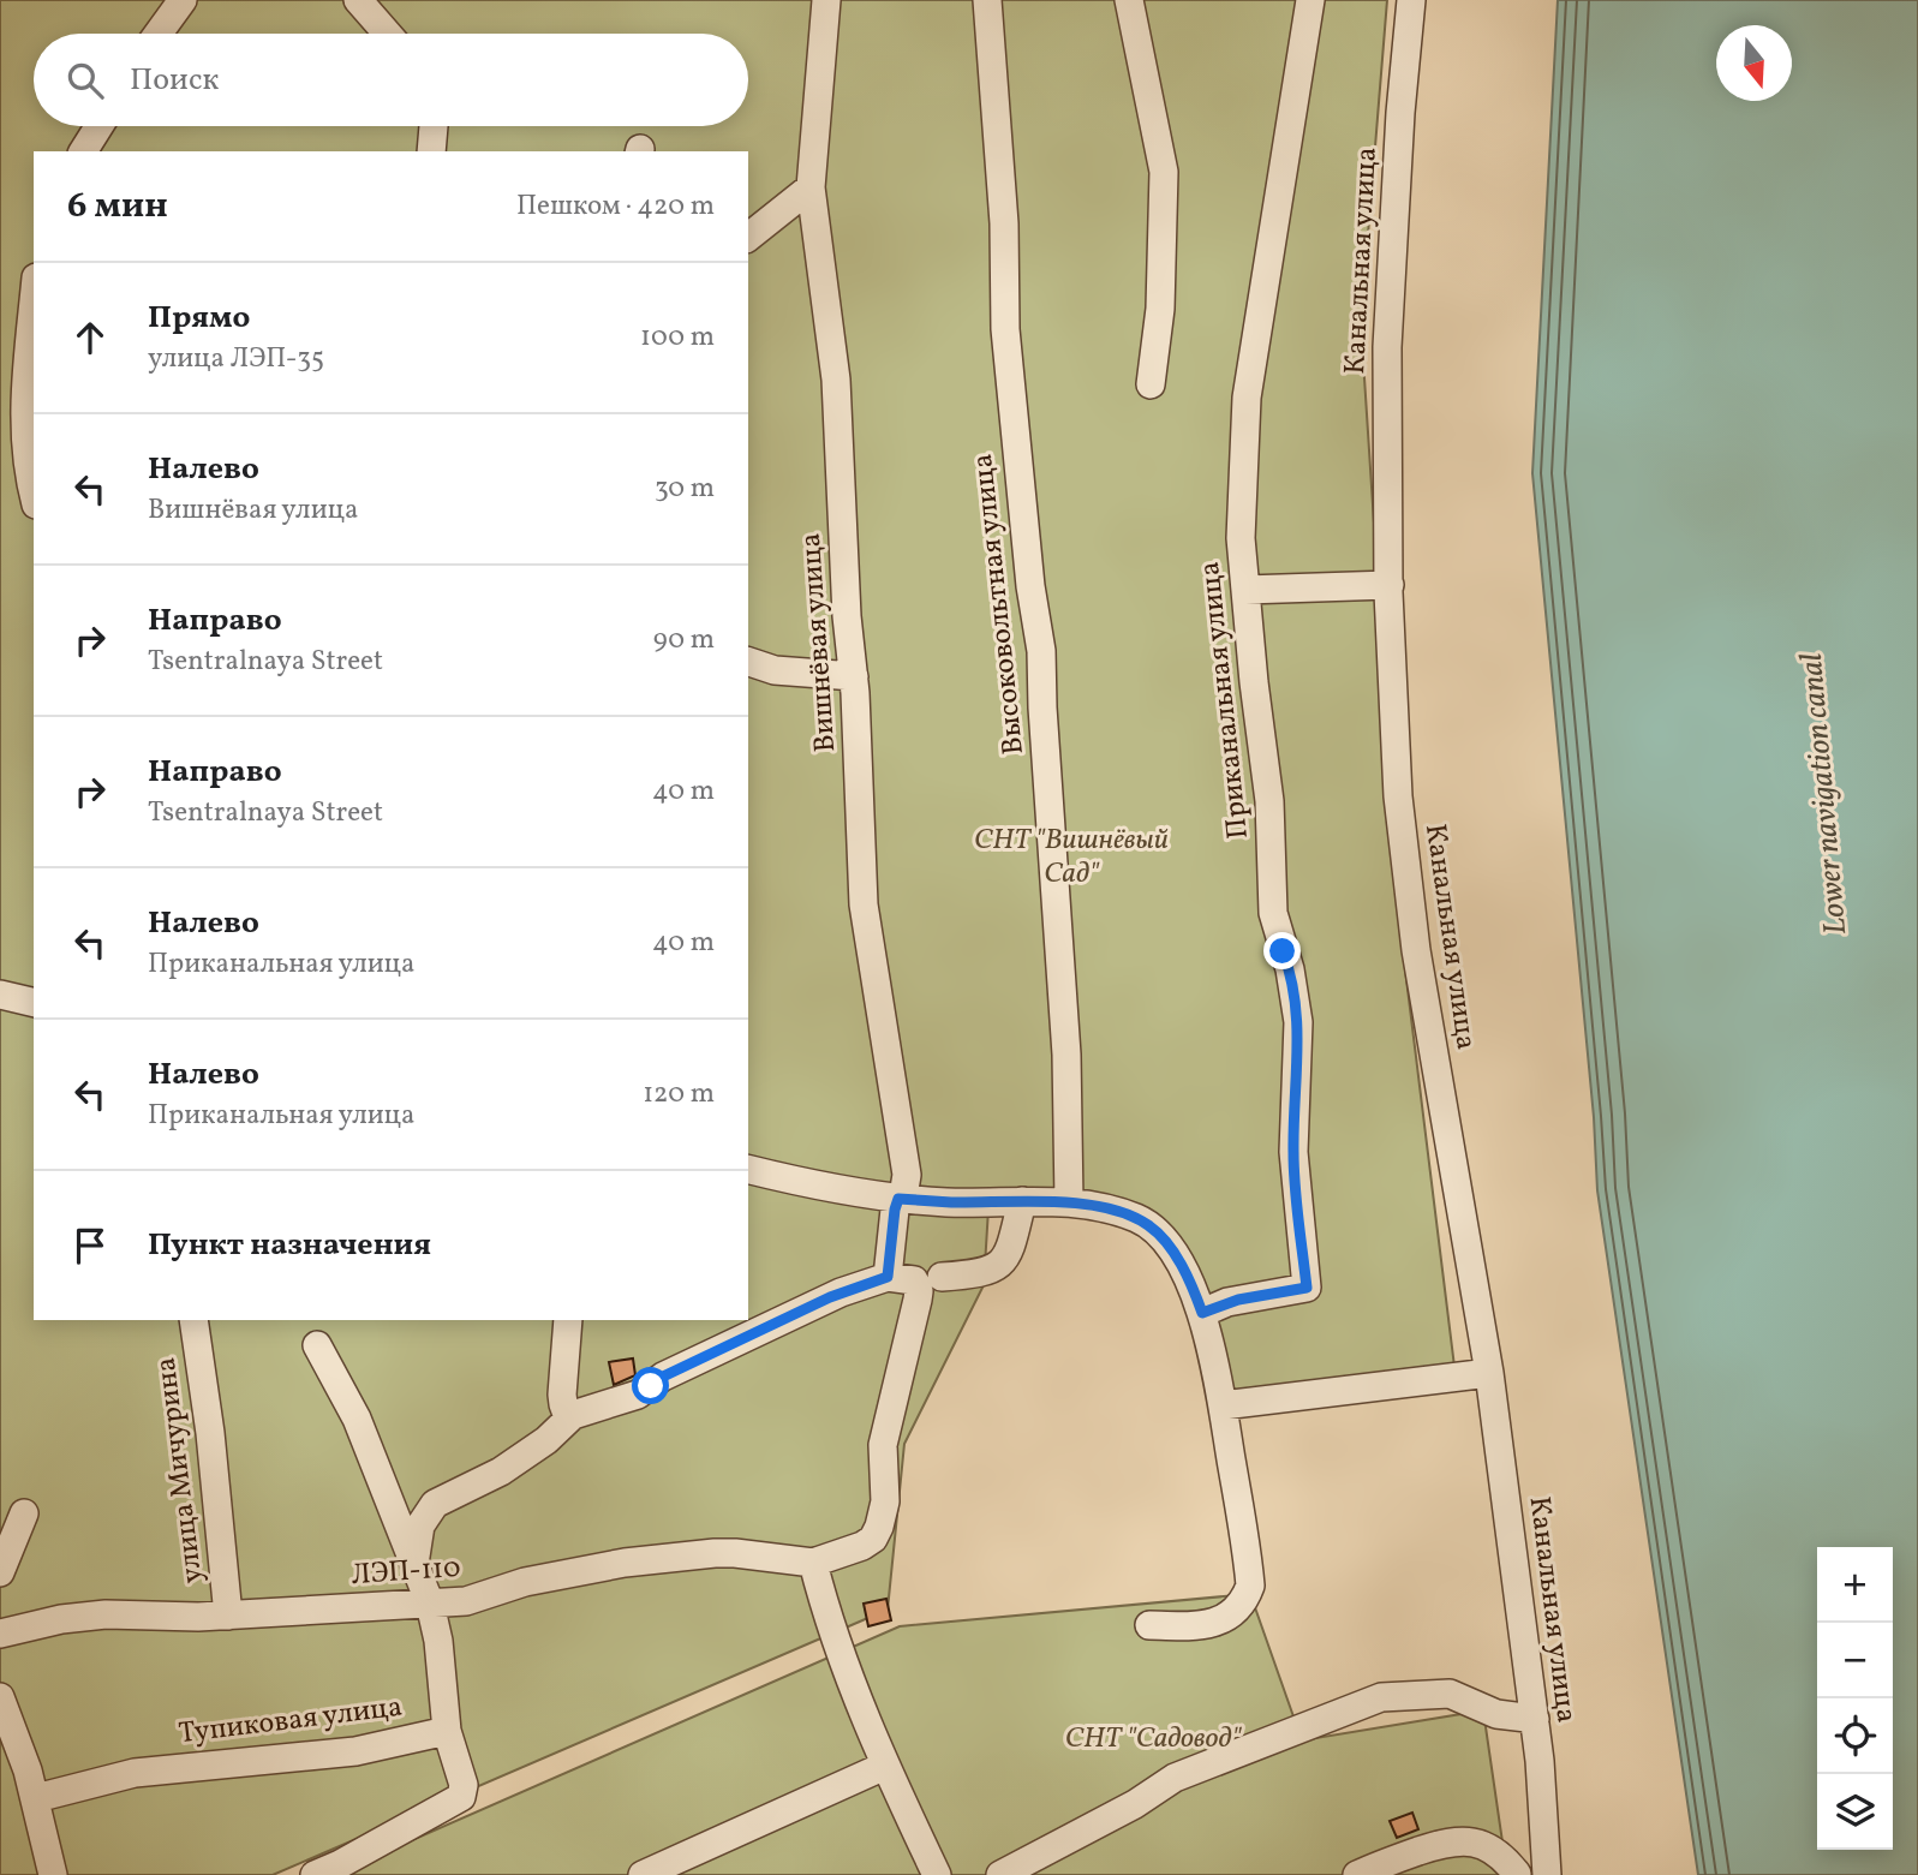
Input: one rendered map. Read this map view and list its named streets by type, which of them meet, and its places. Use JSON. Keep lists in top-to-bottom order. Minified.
{"streets":{"street":["Канальная улица","Высоковольтная улица","Вишнёвая улица","Приканальная улица","улица Мичурина","ЛЭП-110","Тупиковая улица"]},"crossings":[["улица Мичурина","ЛЭП-110"],["ЛЭП-110","Тупиковая улица"]],"water":["Lower navigation canal"],"parks":["СНТ \"Вишнёвый Сад\"","СНТ \"Садовод\""],"north":"bottom","page":{"search":"Поиск","heading":["6 мин","Пешком · 420 m"],"list":[["Прямо","улица ЛЭП-35","100 m"],["Налево","Вишнёвая улица","30 m"],["Направо","Tsentralnaya Street","90 m"],["Направо","Tsentralnaya Street","40 m"],["Налево","Приканальная улица","40 m"],["Налево","Приканальная улица","120 m"],"Пункт назначения"],"map_buttons":["+","−"]}}
